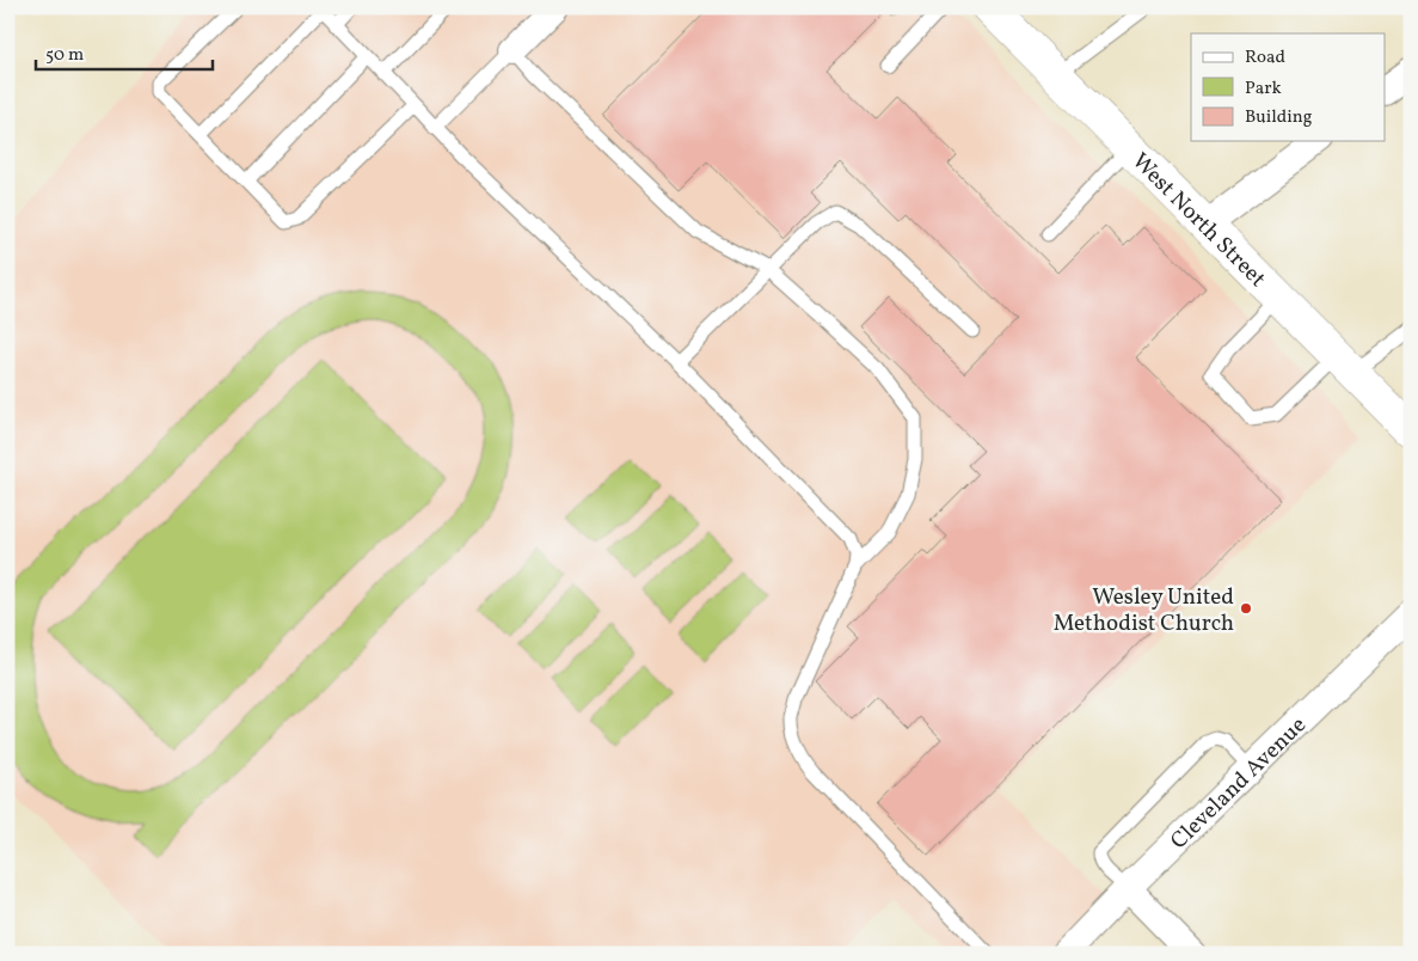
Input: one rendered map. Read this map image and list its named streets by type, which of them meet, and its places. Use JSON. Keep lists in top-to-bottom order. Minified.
{"streets":{"main road":["West North Street"],"street":["Cleveland Avenue"]},"places":["Wesley United Methodist Church"],"legend":["Road","Park","Building"],"scale_bar":"50 m"}
